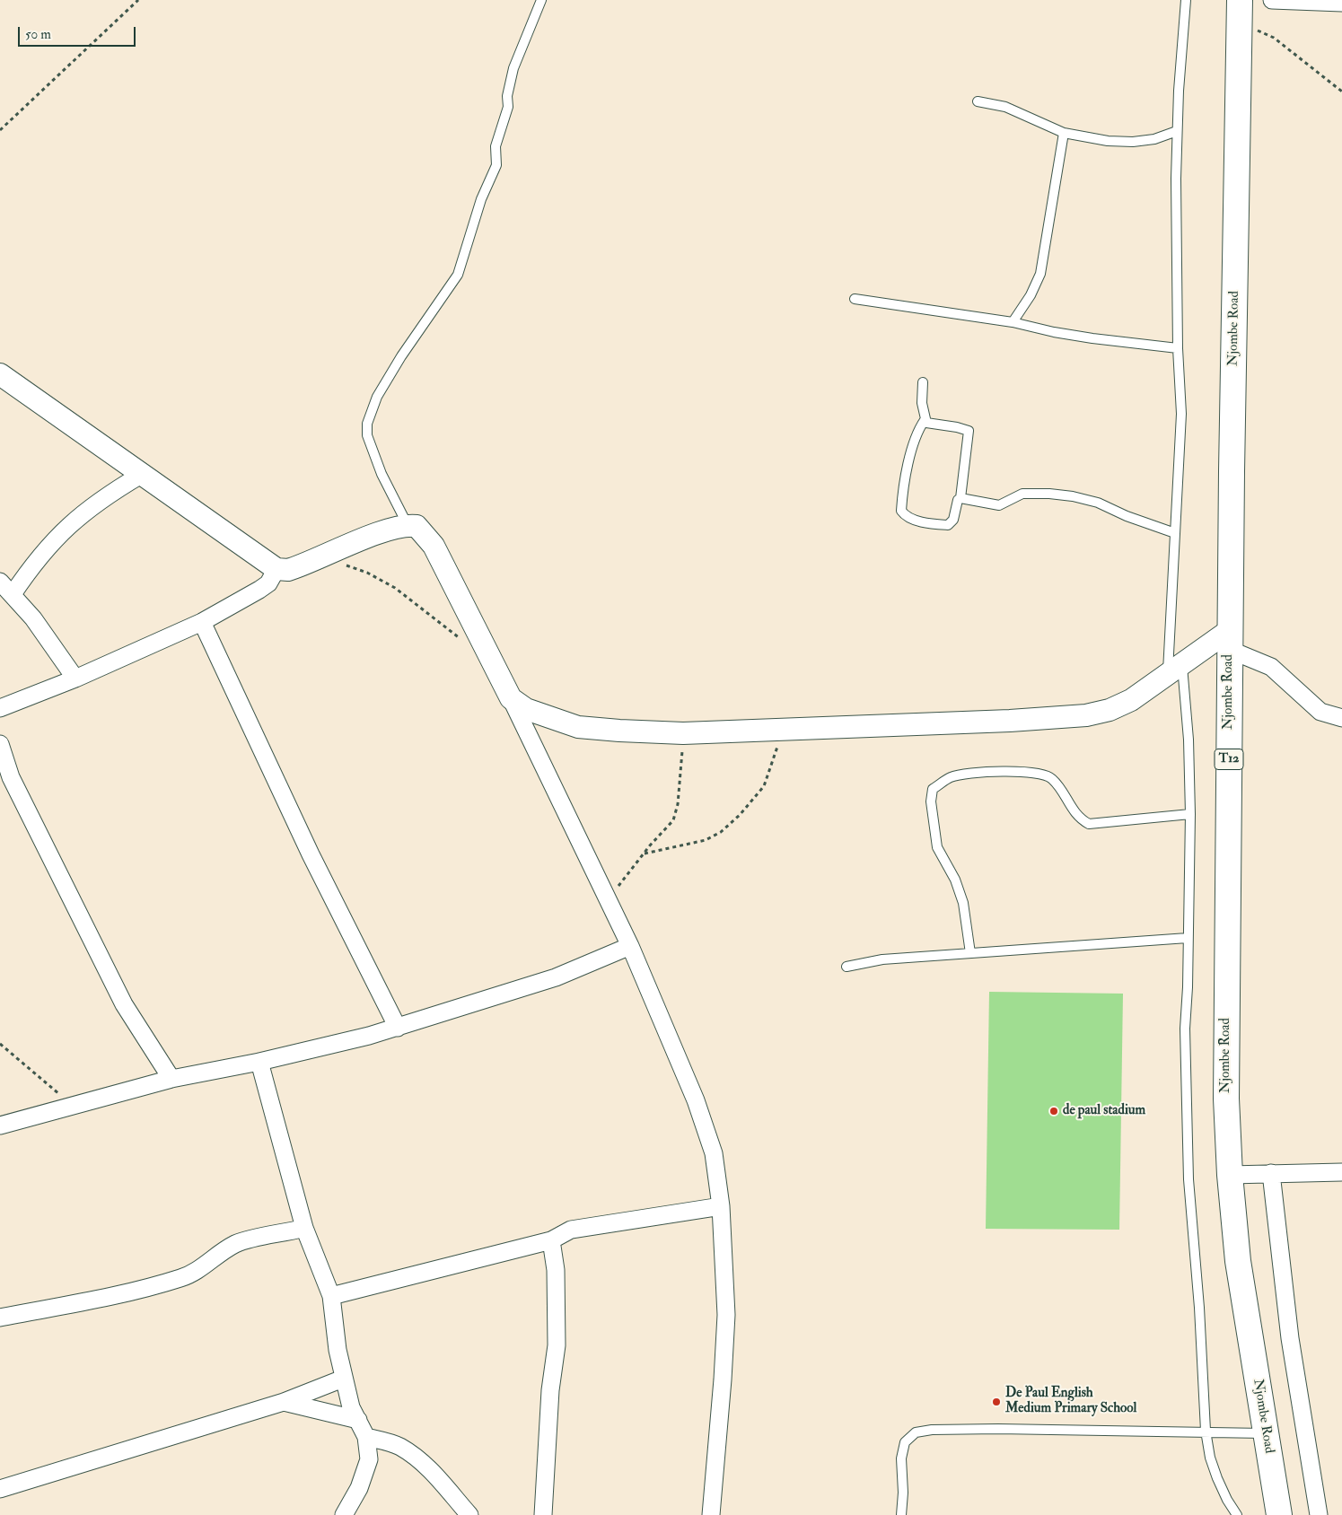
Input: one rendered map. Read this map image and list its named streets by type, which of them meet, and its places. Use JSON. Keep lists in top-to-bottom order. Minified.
{"streets":{"highway":["Njombe Road","T12"]},"places":["de paul stadium","De Paul English Medium Primary School"],"scale_bar":"50 m"}
